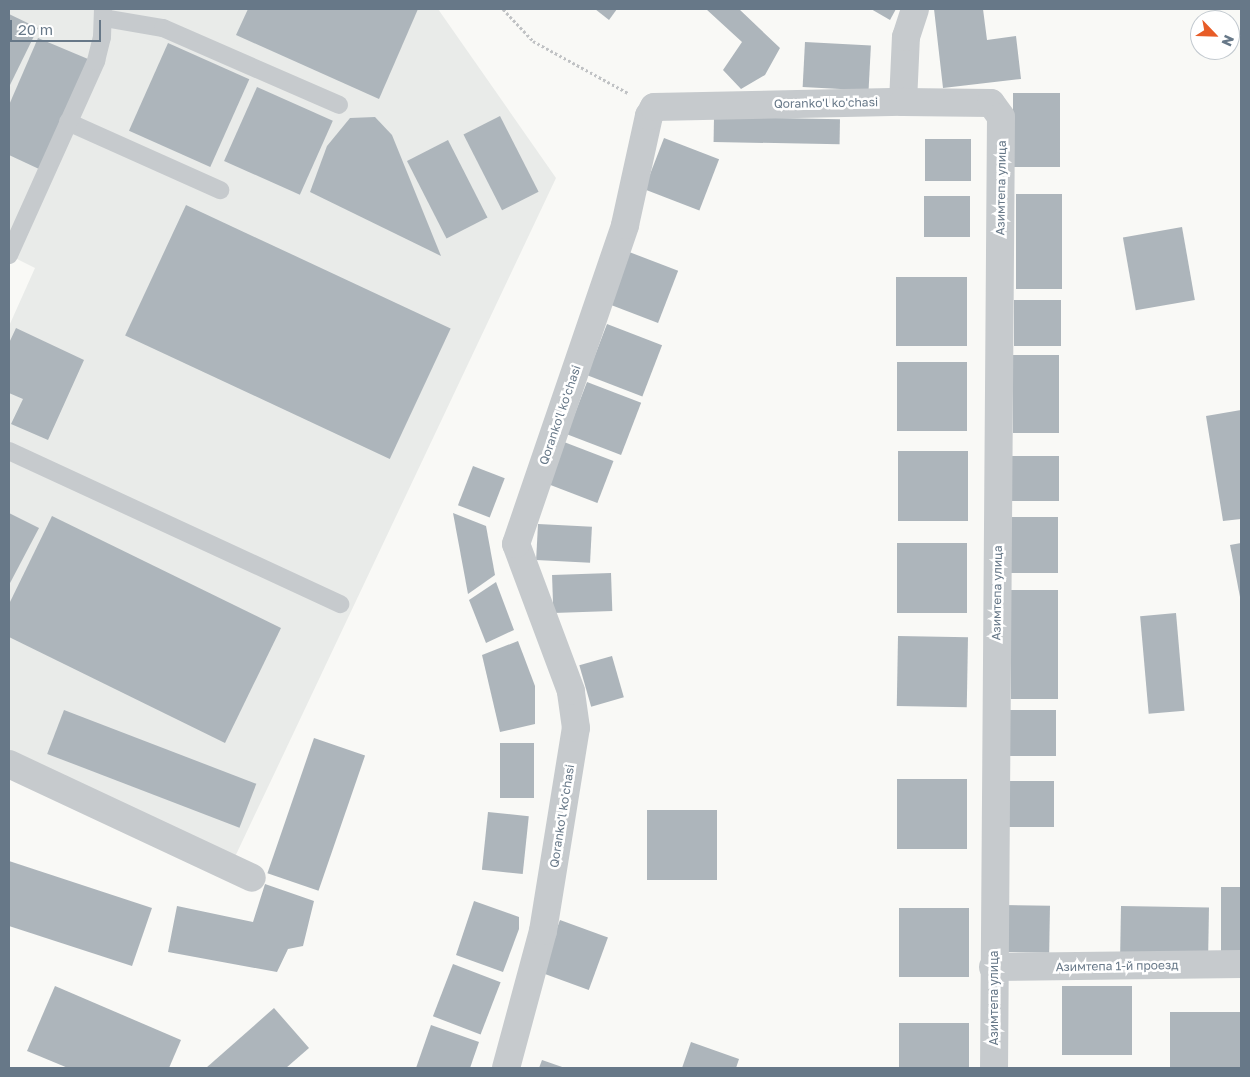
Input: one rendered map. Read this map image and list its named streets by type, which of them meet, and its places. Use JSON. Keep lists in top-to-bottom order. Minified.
{"streets":{"street":["Qoranko'l ko'chasi","Азимтепа улица","Азимтепа 1-й проезд"]},"crossings":[["Qoranko'l ko'chasi","Азимтепа улица"],["Азимтепа улица","Азимтепа 1-й проезд"]],"scale_bar":"20 m","north":"bottom right"}
